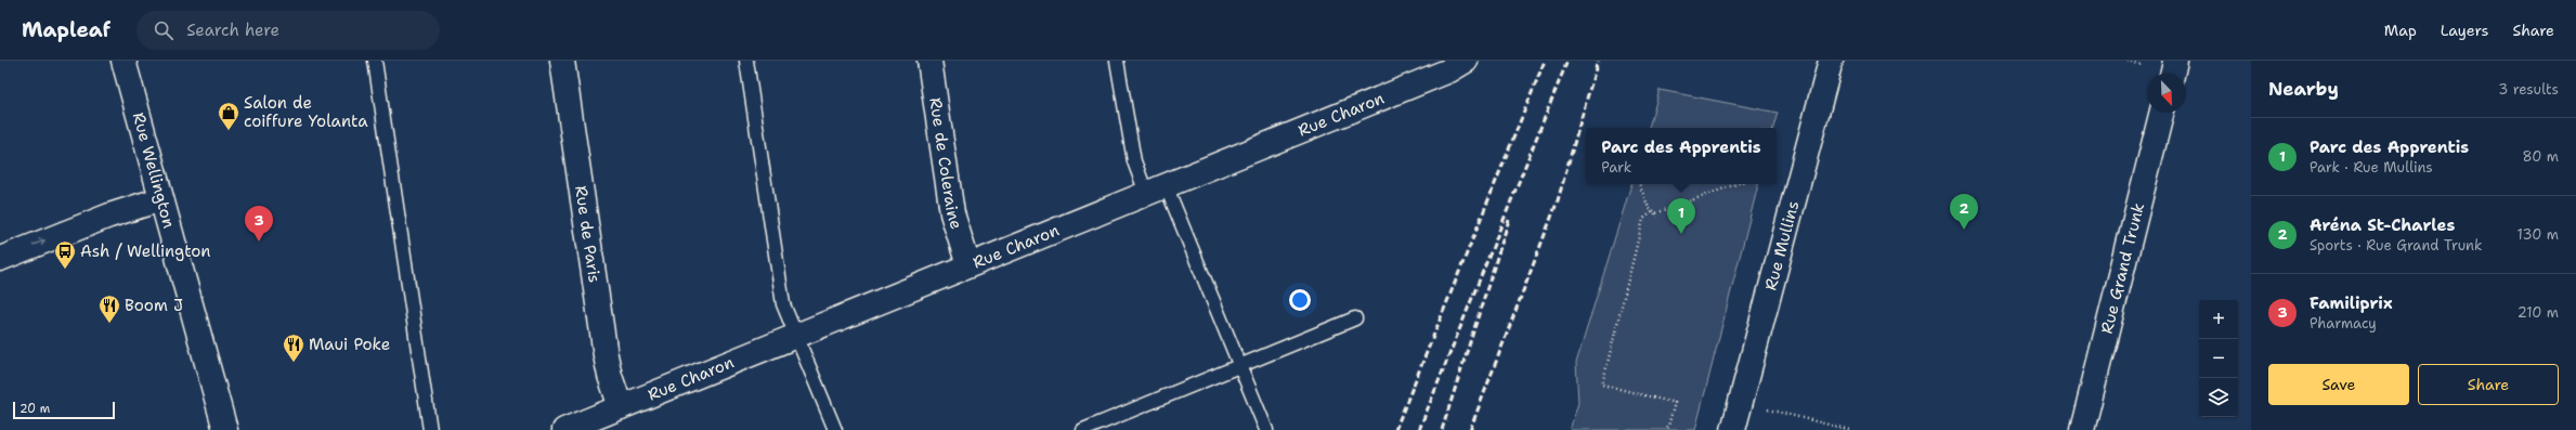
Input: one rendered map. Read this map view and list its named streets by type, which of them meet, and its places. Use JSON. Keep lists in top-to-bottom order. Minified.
{"streets":{"street":["Rue Charon","Rue de Coleraine","Rue Wellington","Rue de Paris","Rue Mullins","Rue Grand Trunk"]},"crossings":[["Rue Charon","Rue de Coleraine"],["Rue Charon","Rue de Paris"]],"places":{"shop":["Salon de coiffure Yolanta"],"bus stop":["Ash / Wellington"],"restaurant":["Boom J","Maui Poke"]},"scale_bar":"20 m","north":"bottom right","page":{"header":"Mapleaf","search":"Search here","nav":["Map","Layers","Share"],"heading":["Nearby","3 results"],"list":[{"mark":"1","name":"Parc des Apprentis","note":"Park · Rue Mullins","value":"80 m"},{"mark":"2","name":"Aréna St-Charles","note":"Sports · Rue Grand Trunk","value":"130 m"},{"mark":"3","name":"Familiprix","note":"Pharmacy","value":"210 m"}],"popup":["Parc des Apprentis","Park"],"pins":["2","1","3"],"map_buttons":["+","−"],"buttons":["Save","Share"],"scale":"20 m"}}
